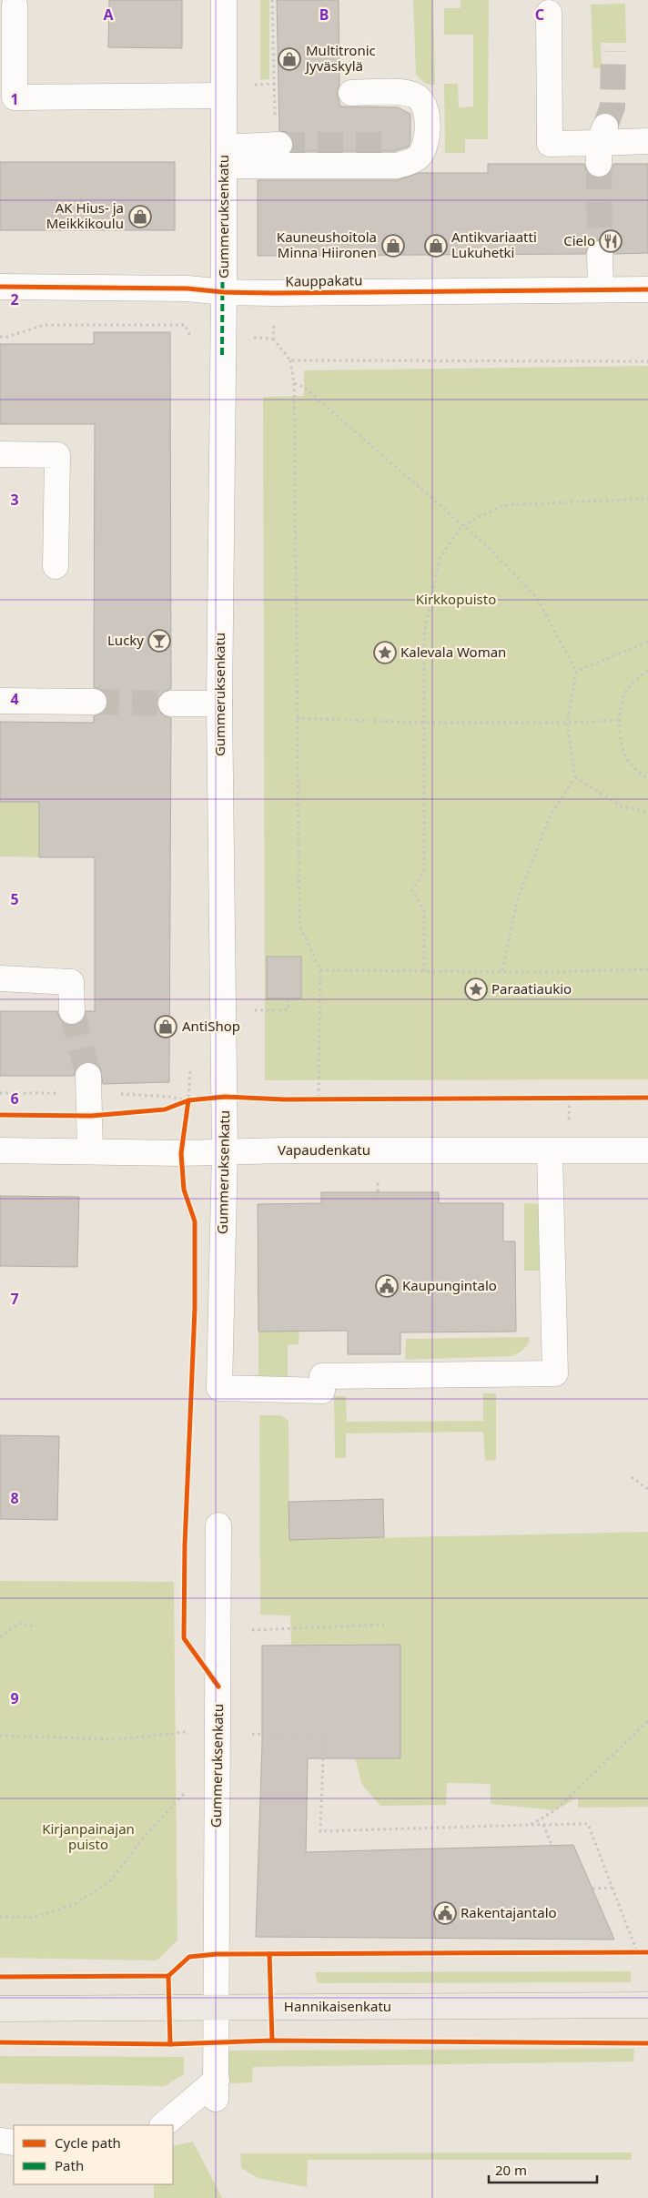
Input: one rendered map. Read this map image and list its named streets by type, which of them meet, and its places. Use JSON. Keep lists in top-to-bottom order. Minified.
{"streets":{"main road":["Hannikaisenkatu"],"street":["Gummeruksenkatu","Kauppakatu","Vapaudenkatu"]},"crossings":[["Gummeruksenkatu","Kauppakatu"],["Gummeruksenkatu","Vapaudenkatu"],["Gummeruksenkatu","Hannikaisenkatu"]],"parks":["Kirkkopuisto","Kirjanpainajan puisto"],"places":{"shop":["Multitronic Jyväskylä","AK Hius- ja Meikkikoulu","Kauneushoitola Minna Hiironen","Antikvariaatti Lukuhetki","AntiShop"],"restaurant":["Cielo"],"bar":["Lucky"],"place":["Kalevala Woman","Paraatiaukio"],"public building":["Kaupungintalo","Rakentajantalo"]},"legend":["Cycle path","Path"],"scale_bar":"20 m","grid":{"columns":["A","B","C"],"rows":["1","2","3","4","5","6","7","8","9"]}}
